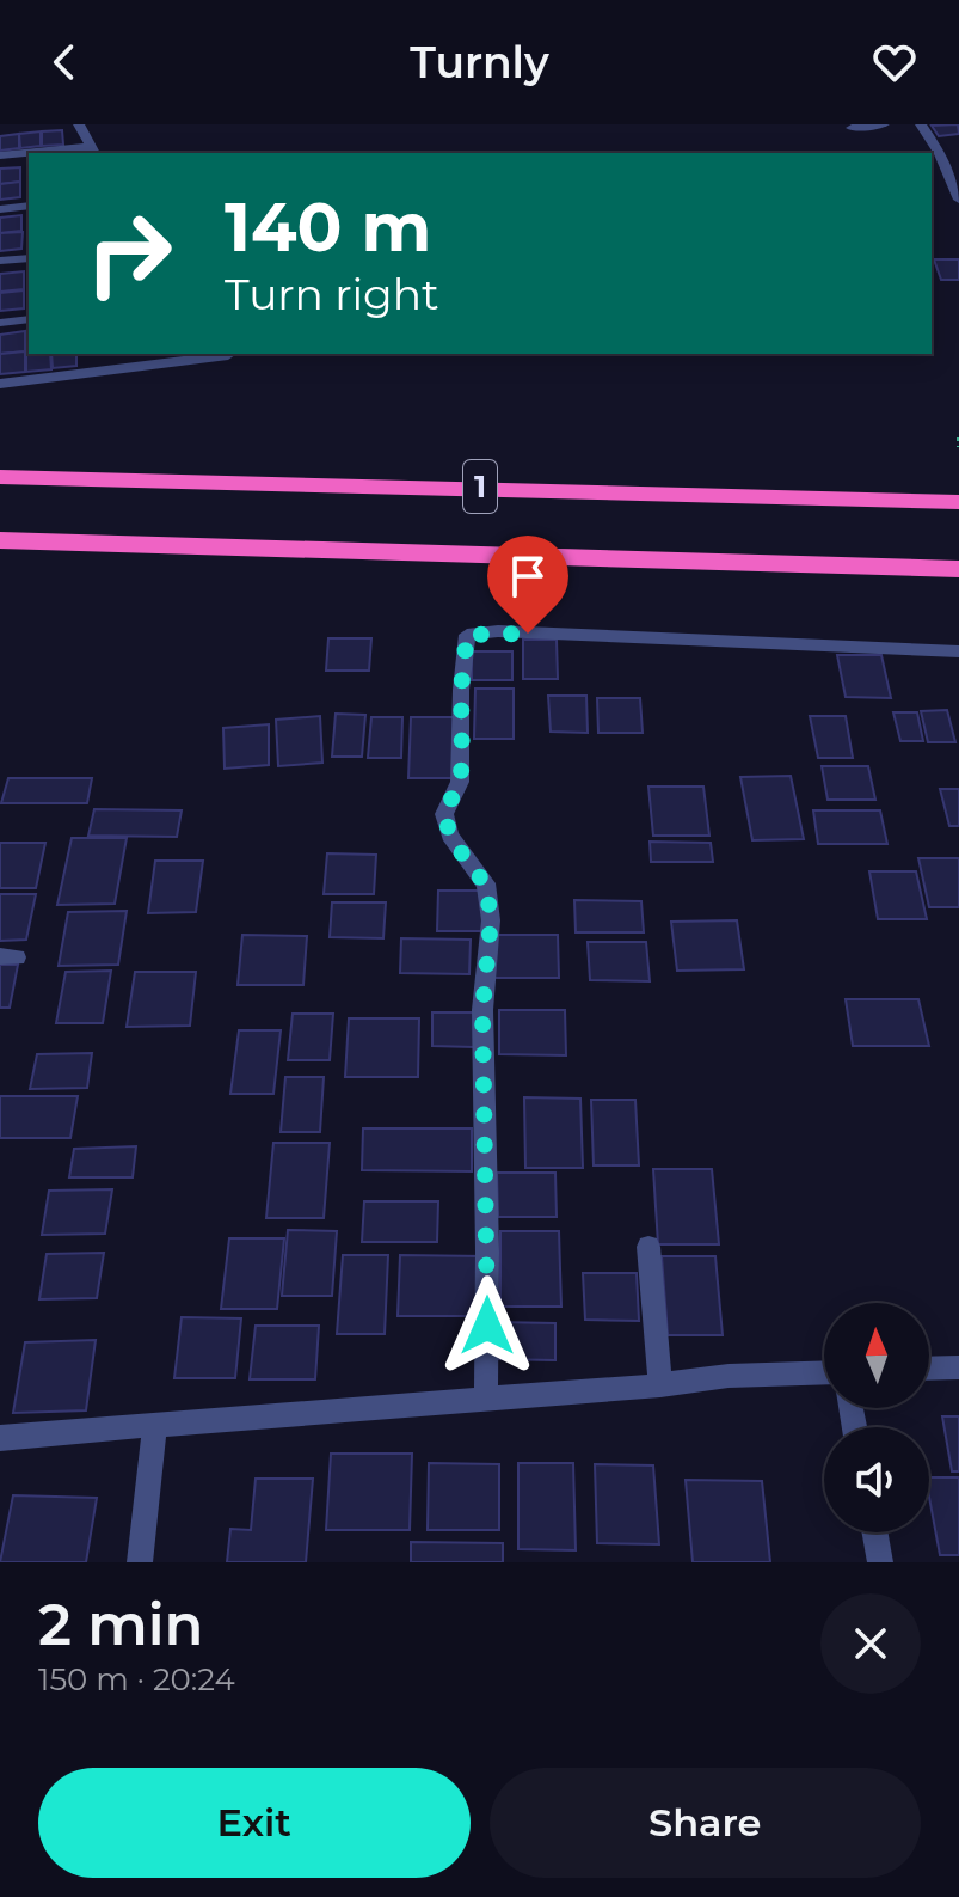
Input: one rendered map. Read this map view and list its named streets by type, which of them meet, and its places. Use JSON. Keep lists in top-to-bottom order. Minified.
{"streets":{"highway":["1"]},"north":"top","page":{"header":"Turnly","turn":["140 m","Turn right"],"heading":["2 min","150 m · 20:24"],"buttons":["Exit","Share"]}}
